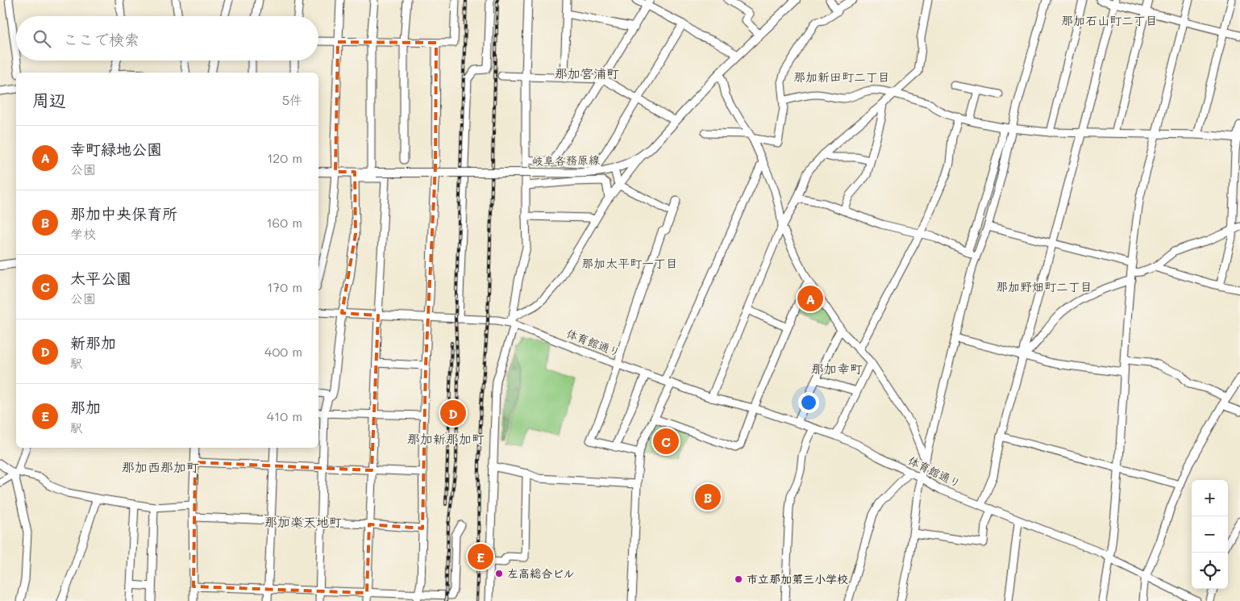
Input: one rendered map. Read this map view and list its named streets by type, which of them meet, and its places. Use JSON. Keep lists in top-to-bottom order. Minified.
{"streets":{"main road":["岐阜各務原線"],"street":["体育館通り"]},"districts":["那加石山町二丁目","那加宮浦町","那加新田町二丁目","那加太平町一丁目","那加野畑町二丁目","那加幸町","那加新那加町","那加西那加町","那加楽天地町"],"places":["左高総合ビル","市立那加第三小学校"],"page":{"search":"ここで検索","heading":["周辺","5件"],"list":[{"mark":"A","name":"幸町緑地公園","note":"公園","value":"120 m"},{"mark":"B","name":"那加中央保育所","note":"学校","value":"160 m"},{"mark":"C","name":"太平公園","note":"公園","value":"170 m"},{"mark":"D","name":"新那加","note":"駅","value":"400 m"},{"mark":"E","name":"那加","note":"駅","value":"410 m"}],"pins":["A","D","C","B","E"],"map_buttons":["+","−"]}}
